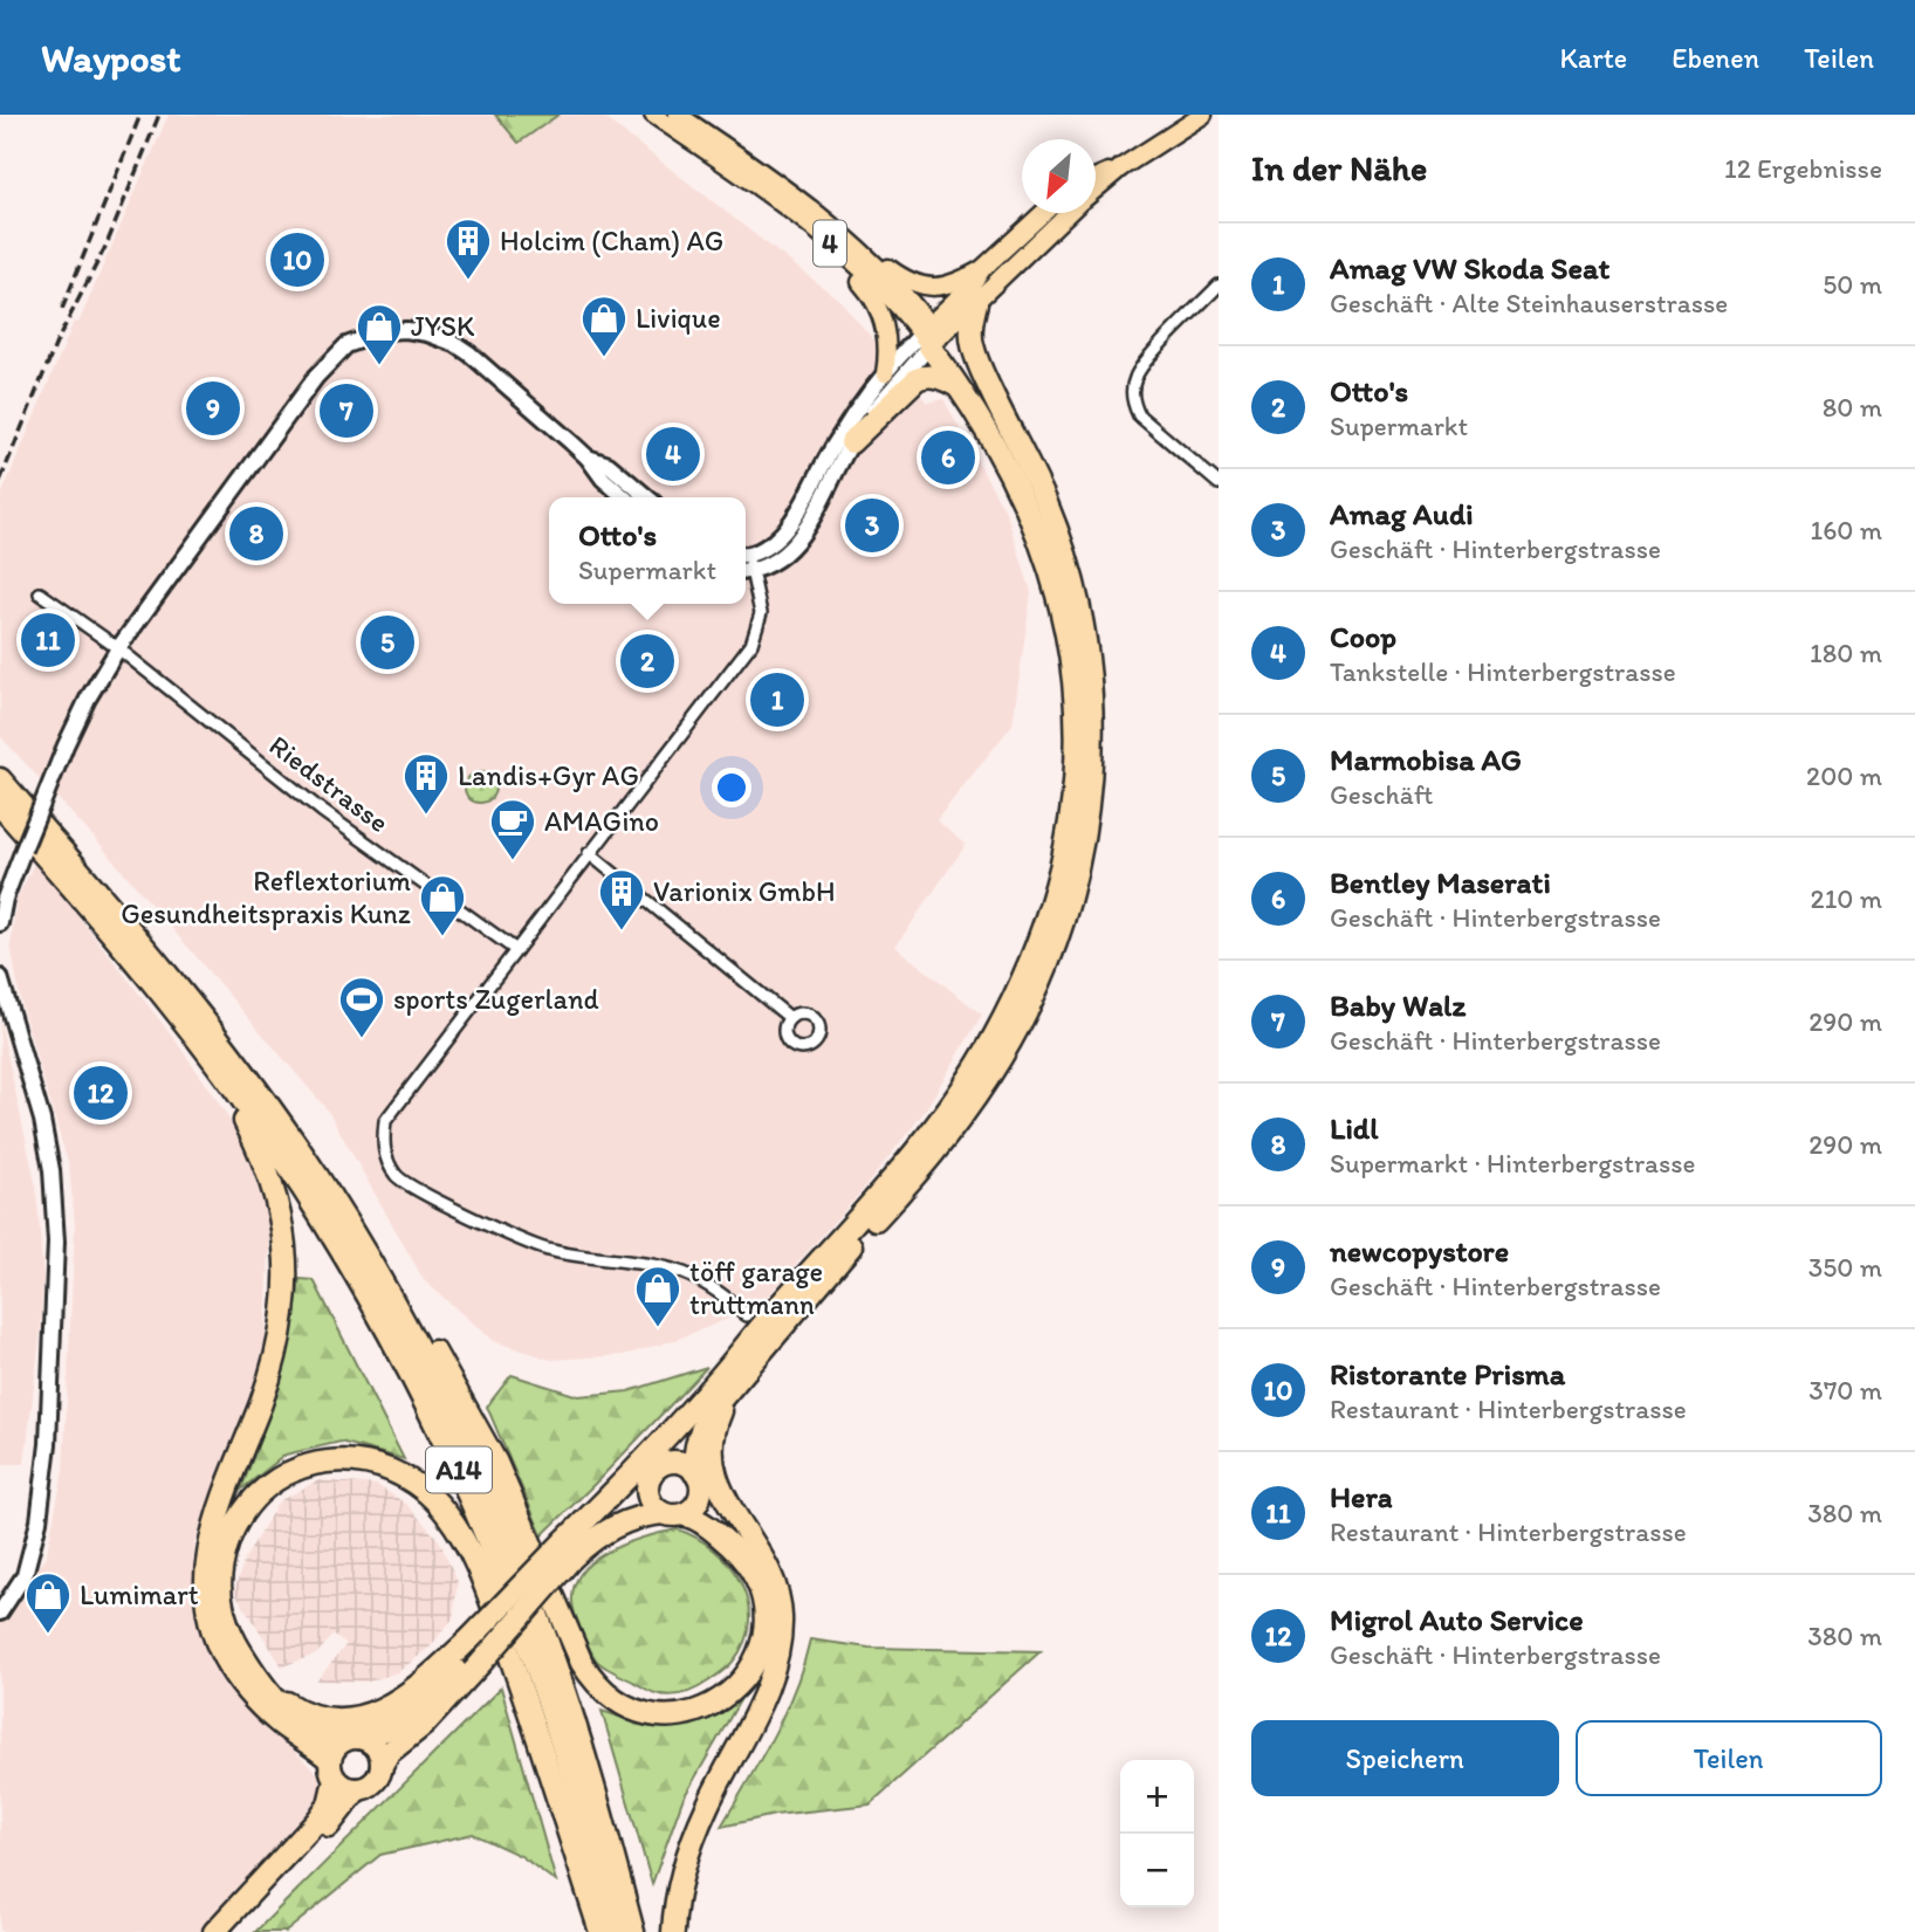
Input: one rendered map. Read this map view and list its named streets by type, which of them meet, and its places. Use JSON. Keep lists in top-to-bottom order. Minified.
{"streets":{"highway":["A14"],"main road":["4"],"street":["Riedstrasse"]},"places":{"building":["Holcim (Cham) AG","Landis+Gyr AG","Varionix GmbH"],"shop":["Livique","JYSK","Reflextorium Gesundheitspraxis Kunz","töff garage truttmann","Lumimart"],"cafe":["AMAGino"],"sports":["sports Zugerland"]},"north":"bottom left","page":{"header":"Waypost","nav":["Karte","Ebenen","Teilen"],"heading":["In der Nähe","12 Ergebnisse"],"list":[{"mark":"1","name":"Amag VW Skoda Seat","note":"Geschäft · Alte Steinhauserstrasse","value":"50 m"},{"mark":"2","name":"Otto's","note":"Supermarkt","value":"80 m"},{"mark":"3","name":"Amag Audi","note":"Geschäft · Hinterbergstrasse","value":"160 m"},{"mark":"4","name":"Coop","note":"Tankstelle · Hinterbergstrasse","value":"180 m"},{"mark":"5","name":"Marmobisa AG","note":"Geschäft","value":"200 m"},{"mark":"6","name":"Bentley Maserati","note":"Geschäft · Hinterbergstrasse","value":"210 m"},{"mark":"7","name":"Baby Walz","note":"Geschäft · Hinterbergstrasse","value":"290 m"},{"mark":"8","name":"Lidl","note":"Supermarkt · Hinterbergstrasse","value":"290 m"},{"mark":"9","name":"newcopystore","note":"Geschäft · Hinterbergstrasse","value":"350 m"},{"mark":"10","name":"Ristorante Prisma","note":"Restaurant · Hinterbergstrasse","value":"370 m"},{"mark":"11","name":"Hera","note":"Restaurant · Hinterbergstrasse","value":"380 m"},{"mark":"12","name":"Migrol Auto Service","note":"Geschäft · Hinterbergstrasse","value":"380 m"}],"pins":["10","9","7","4","6","3","8","11","5","2","1","12"],"popup":["Otto's","Supermarkt"],"buttons":["Speichern","Teilen"],"map_buttons":["+","−"]}}
